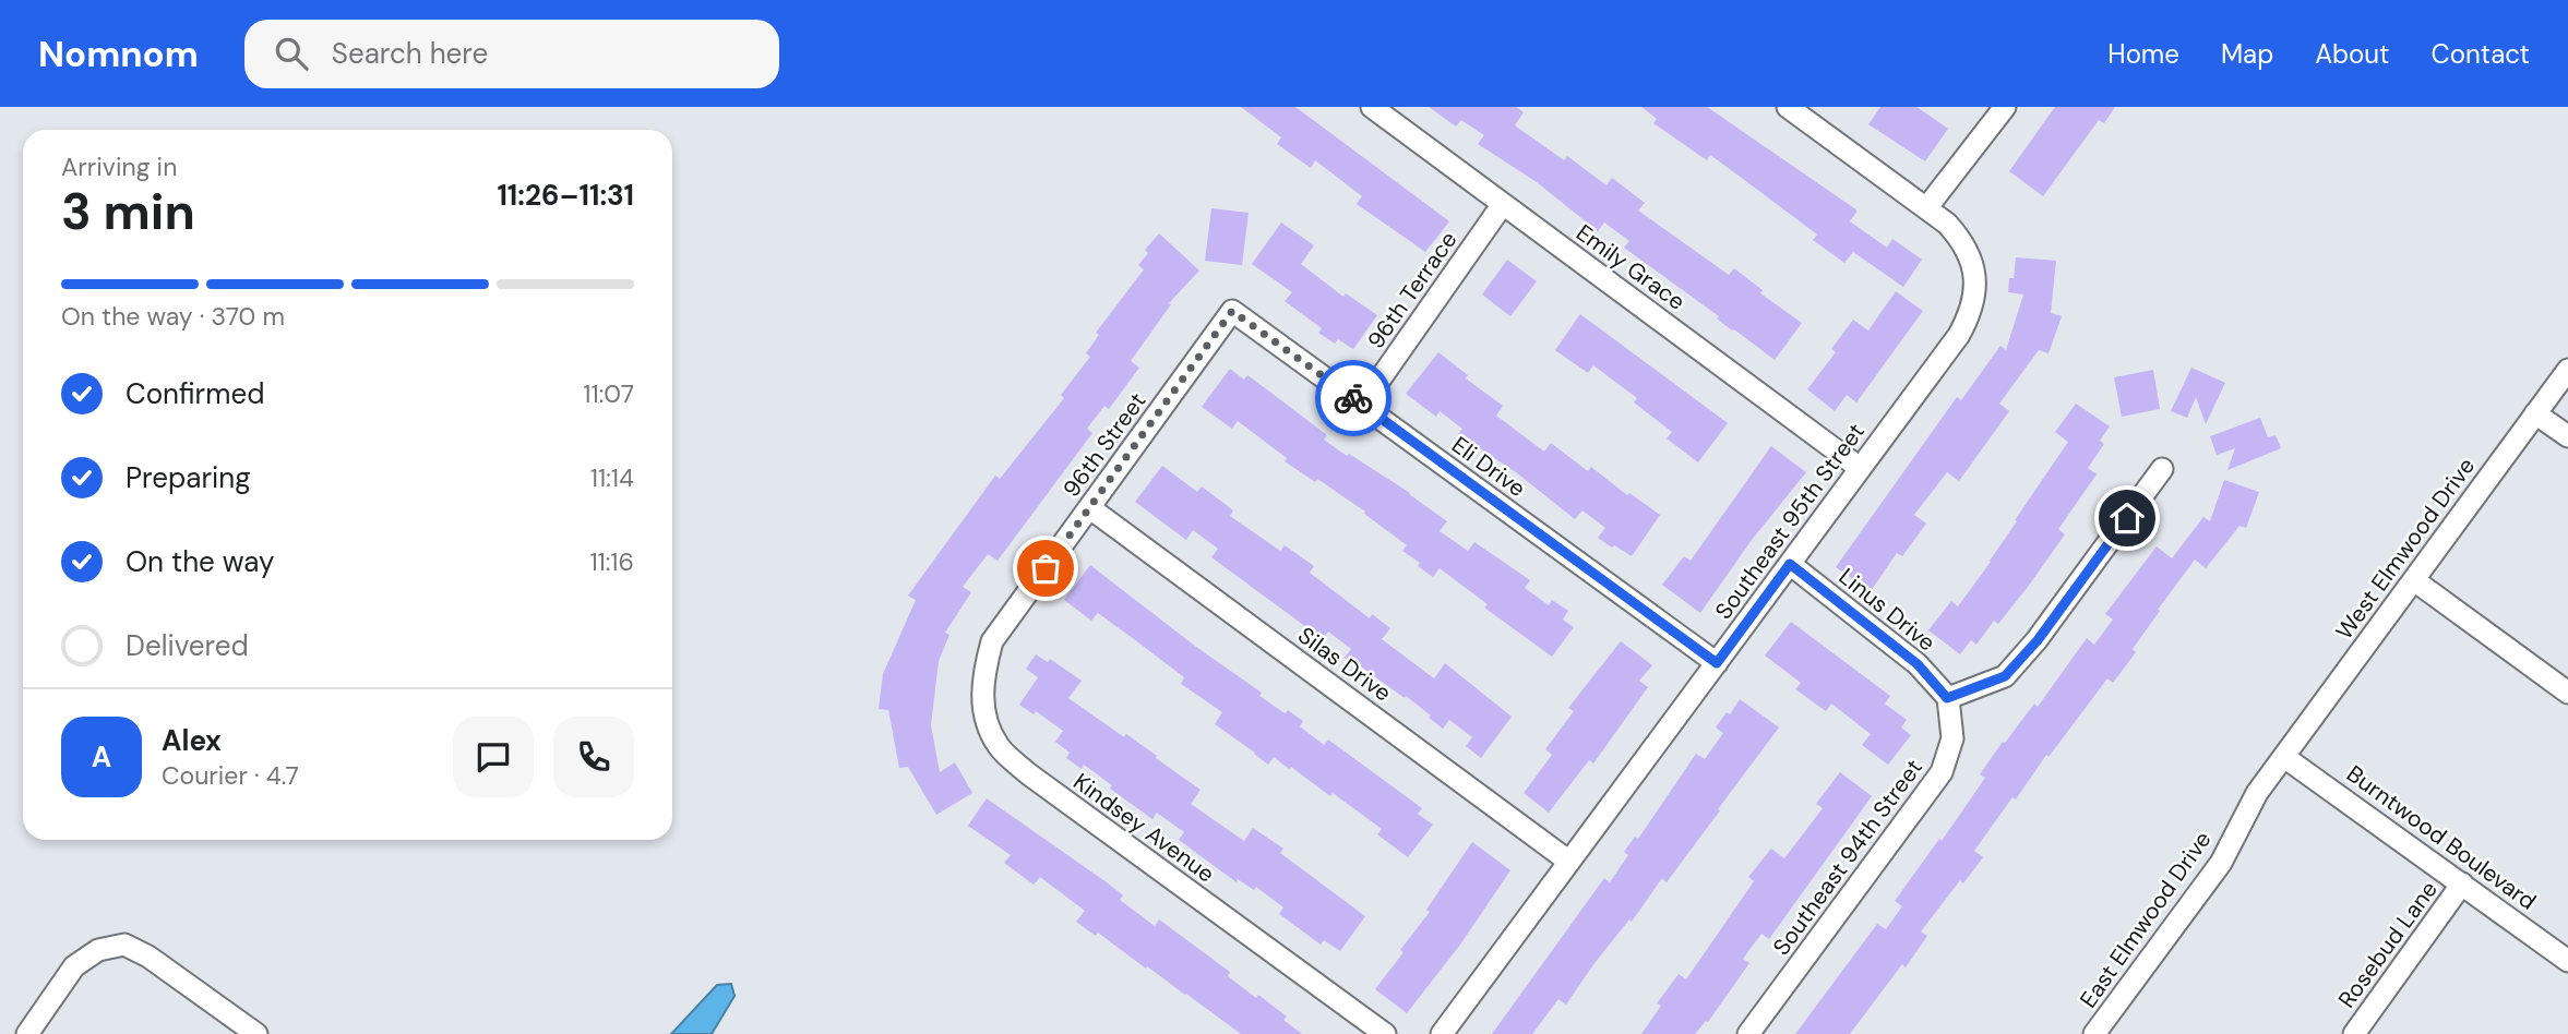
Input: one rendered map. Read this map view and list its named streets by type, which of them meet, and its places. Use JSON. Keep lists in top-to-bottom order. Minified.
{"streets":{"street":["Emily Grace","96th Terrace","96th Street","Eli Drive","Southeast 95th Street","West Elmwood Drive","Linus Drive","Silas Drive","Kindsey Avenue","Burntwood Boulevard","Southeast 94th Street","East Elmwood Drive","Rosebud Lane"]},"crossings":[["Emily Grace","96th Terrace"],["Emily Grace","Southeast 95th Street"],["96th Terrace","Eli Drive"],["96th Street","Eli Drive"],["96th Street","Silas Drive"],["96th Street","Kindsey Avenue"],["Eli Drive","Southeast 95th Street"],["Southeast 95th Street","Linus Drive"],["Southeast 95th Street","Silas Drive"],["West Elmwood Drive","Burntwood Boulevard"],["West Elmwood Drive","East Elmwood Drive"],["Linus Drive","Southeast 94th Street"],["Burntwood Boulevard","East Elmwood Drive"],["Burntwood Boulevard","Rosebud Lane"]],"page":{"header":"Nomnom","search":"Search here","nav":["Home","Map","About","Contact"],"heading":["3 min","Arriving in","11:26–11:31"],"panel":["Alex","Courier · 4.7"],"bar":"On the way · 370 m","list":[["Confirmed","11:07"],["Preparing","11:14"],["On the way","11:16"],"Delivered"],"round":"A"}}
